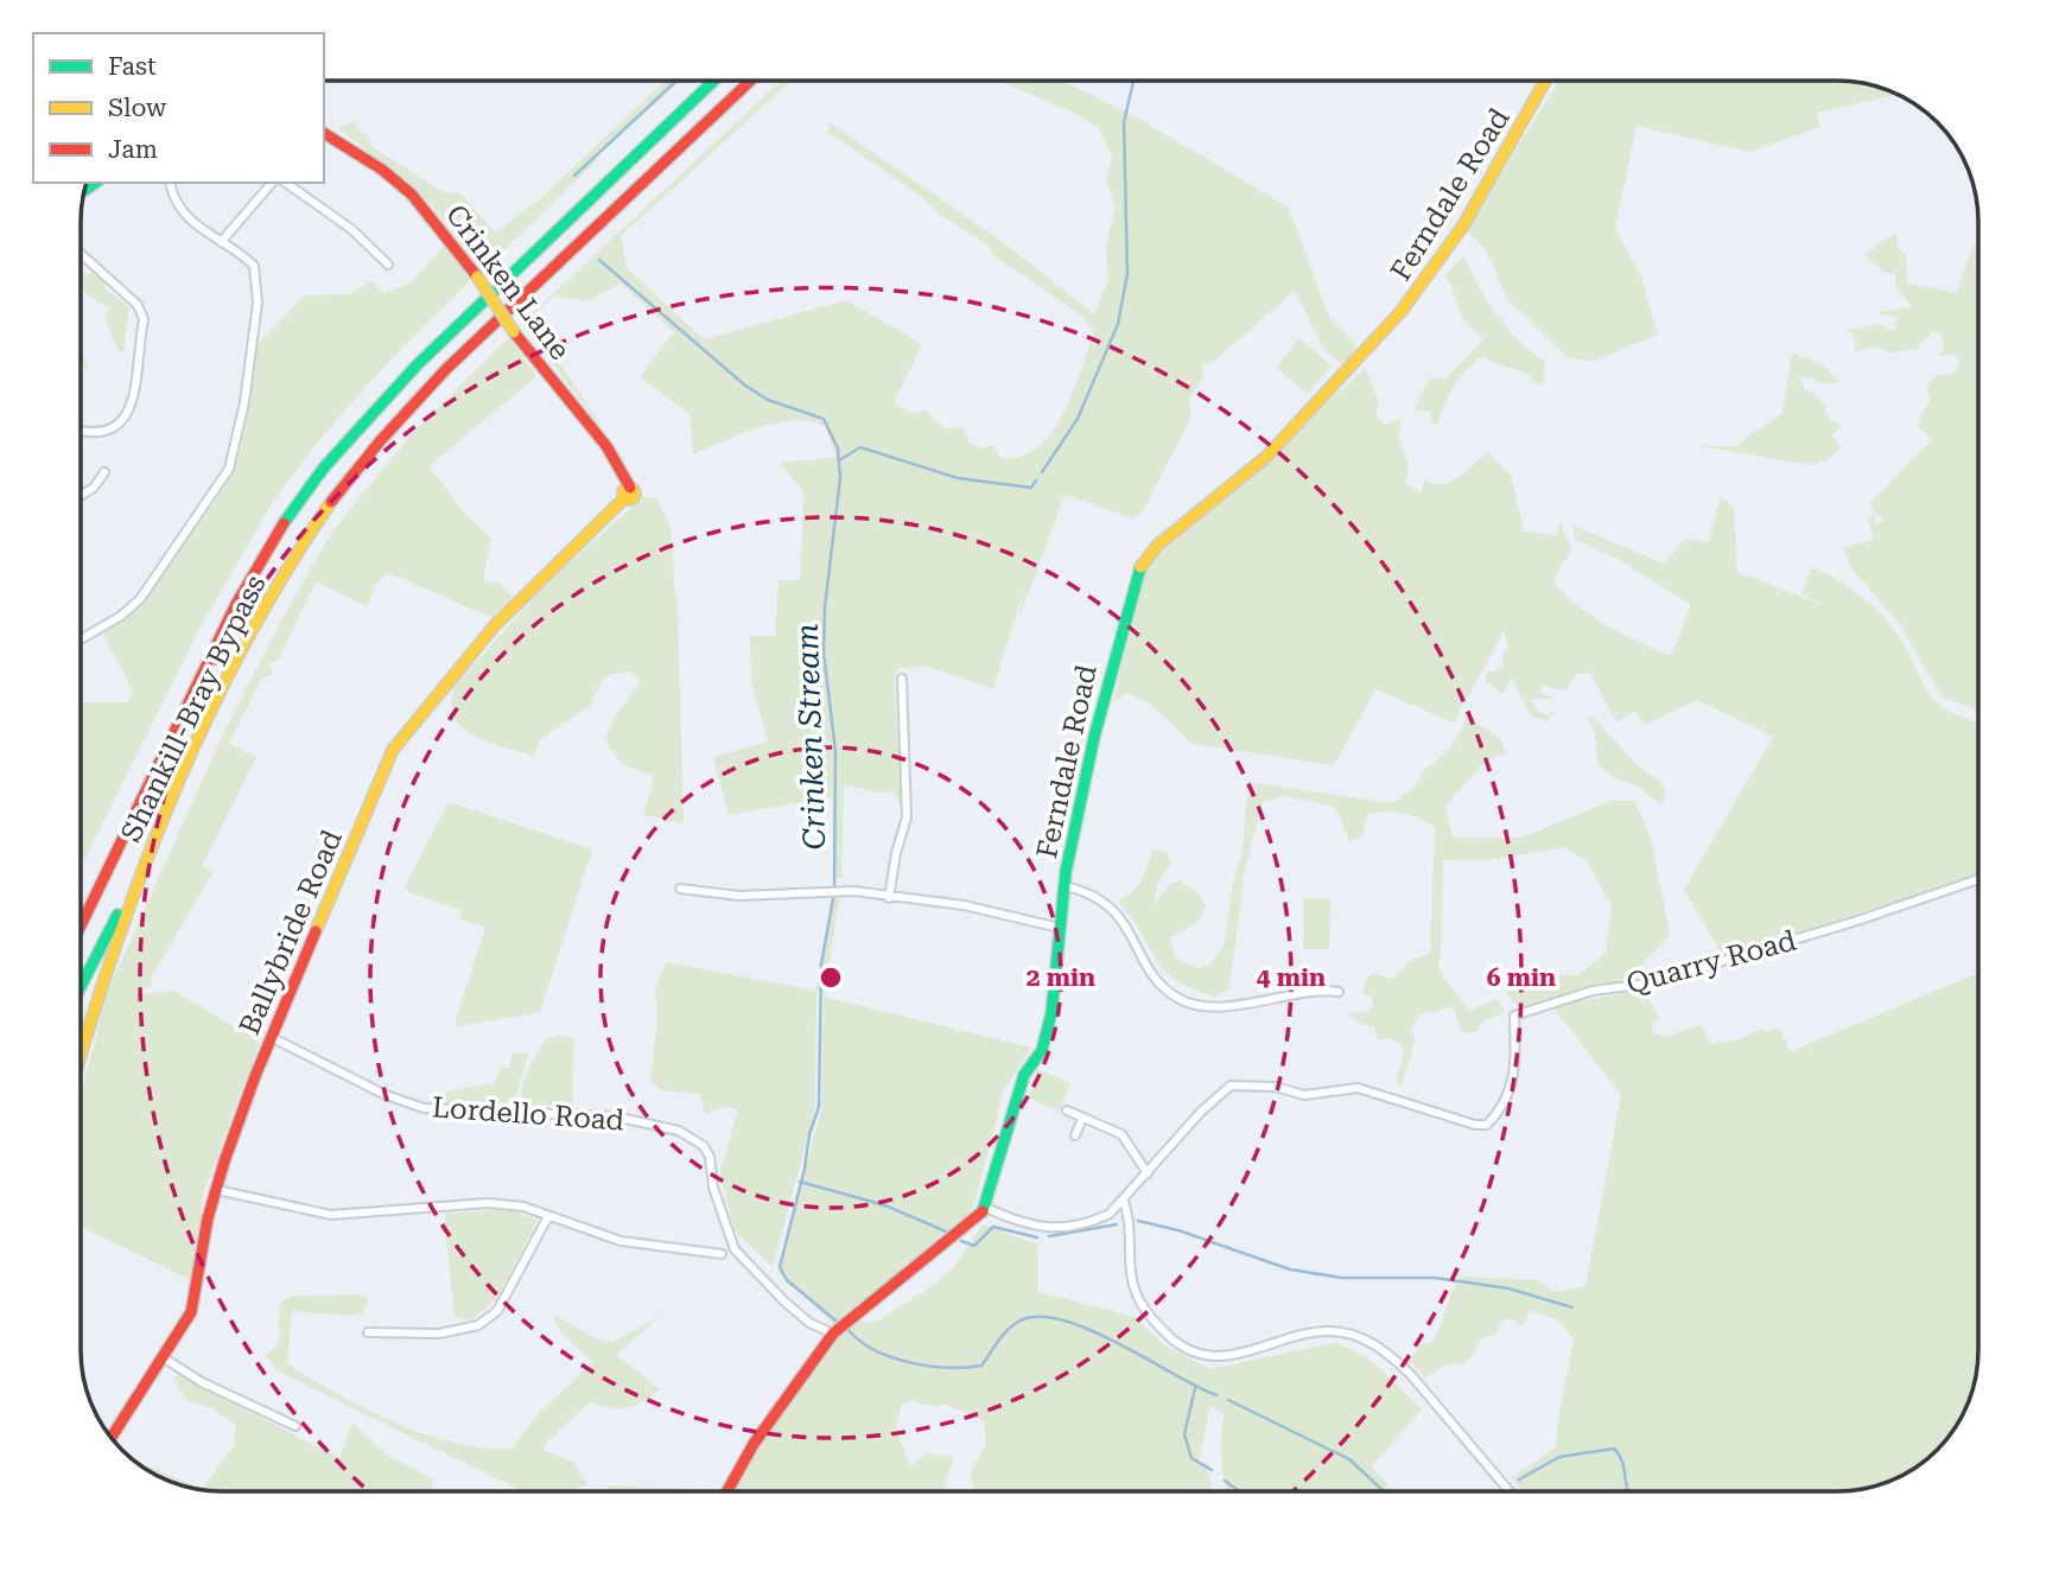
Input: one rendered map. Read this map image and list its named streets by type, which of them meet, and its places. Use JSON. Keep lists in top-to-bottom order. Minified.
{"streets":{"main road":["Ferndale Road","Crinken Lane","Shankill-Bray Bypass","Ballybride Road"],"street":["Quarry Road","Lordello Road"]},"crossings":[["Ferndale Road","Quarry Road"],["Crinken Lane","Ballybride Road"],["Ballybride Road","Lordello Road"]],"water":["Crinken Stream"],"legend":["Fast","Slow","Jam"],"rings":["2 min","4 min","6 min"]}
